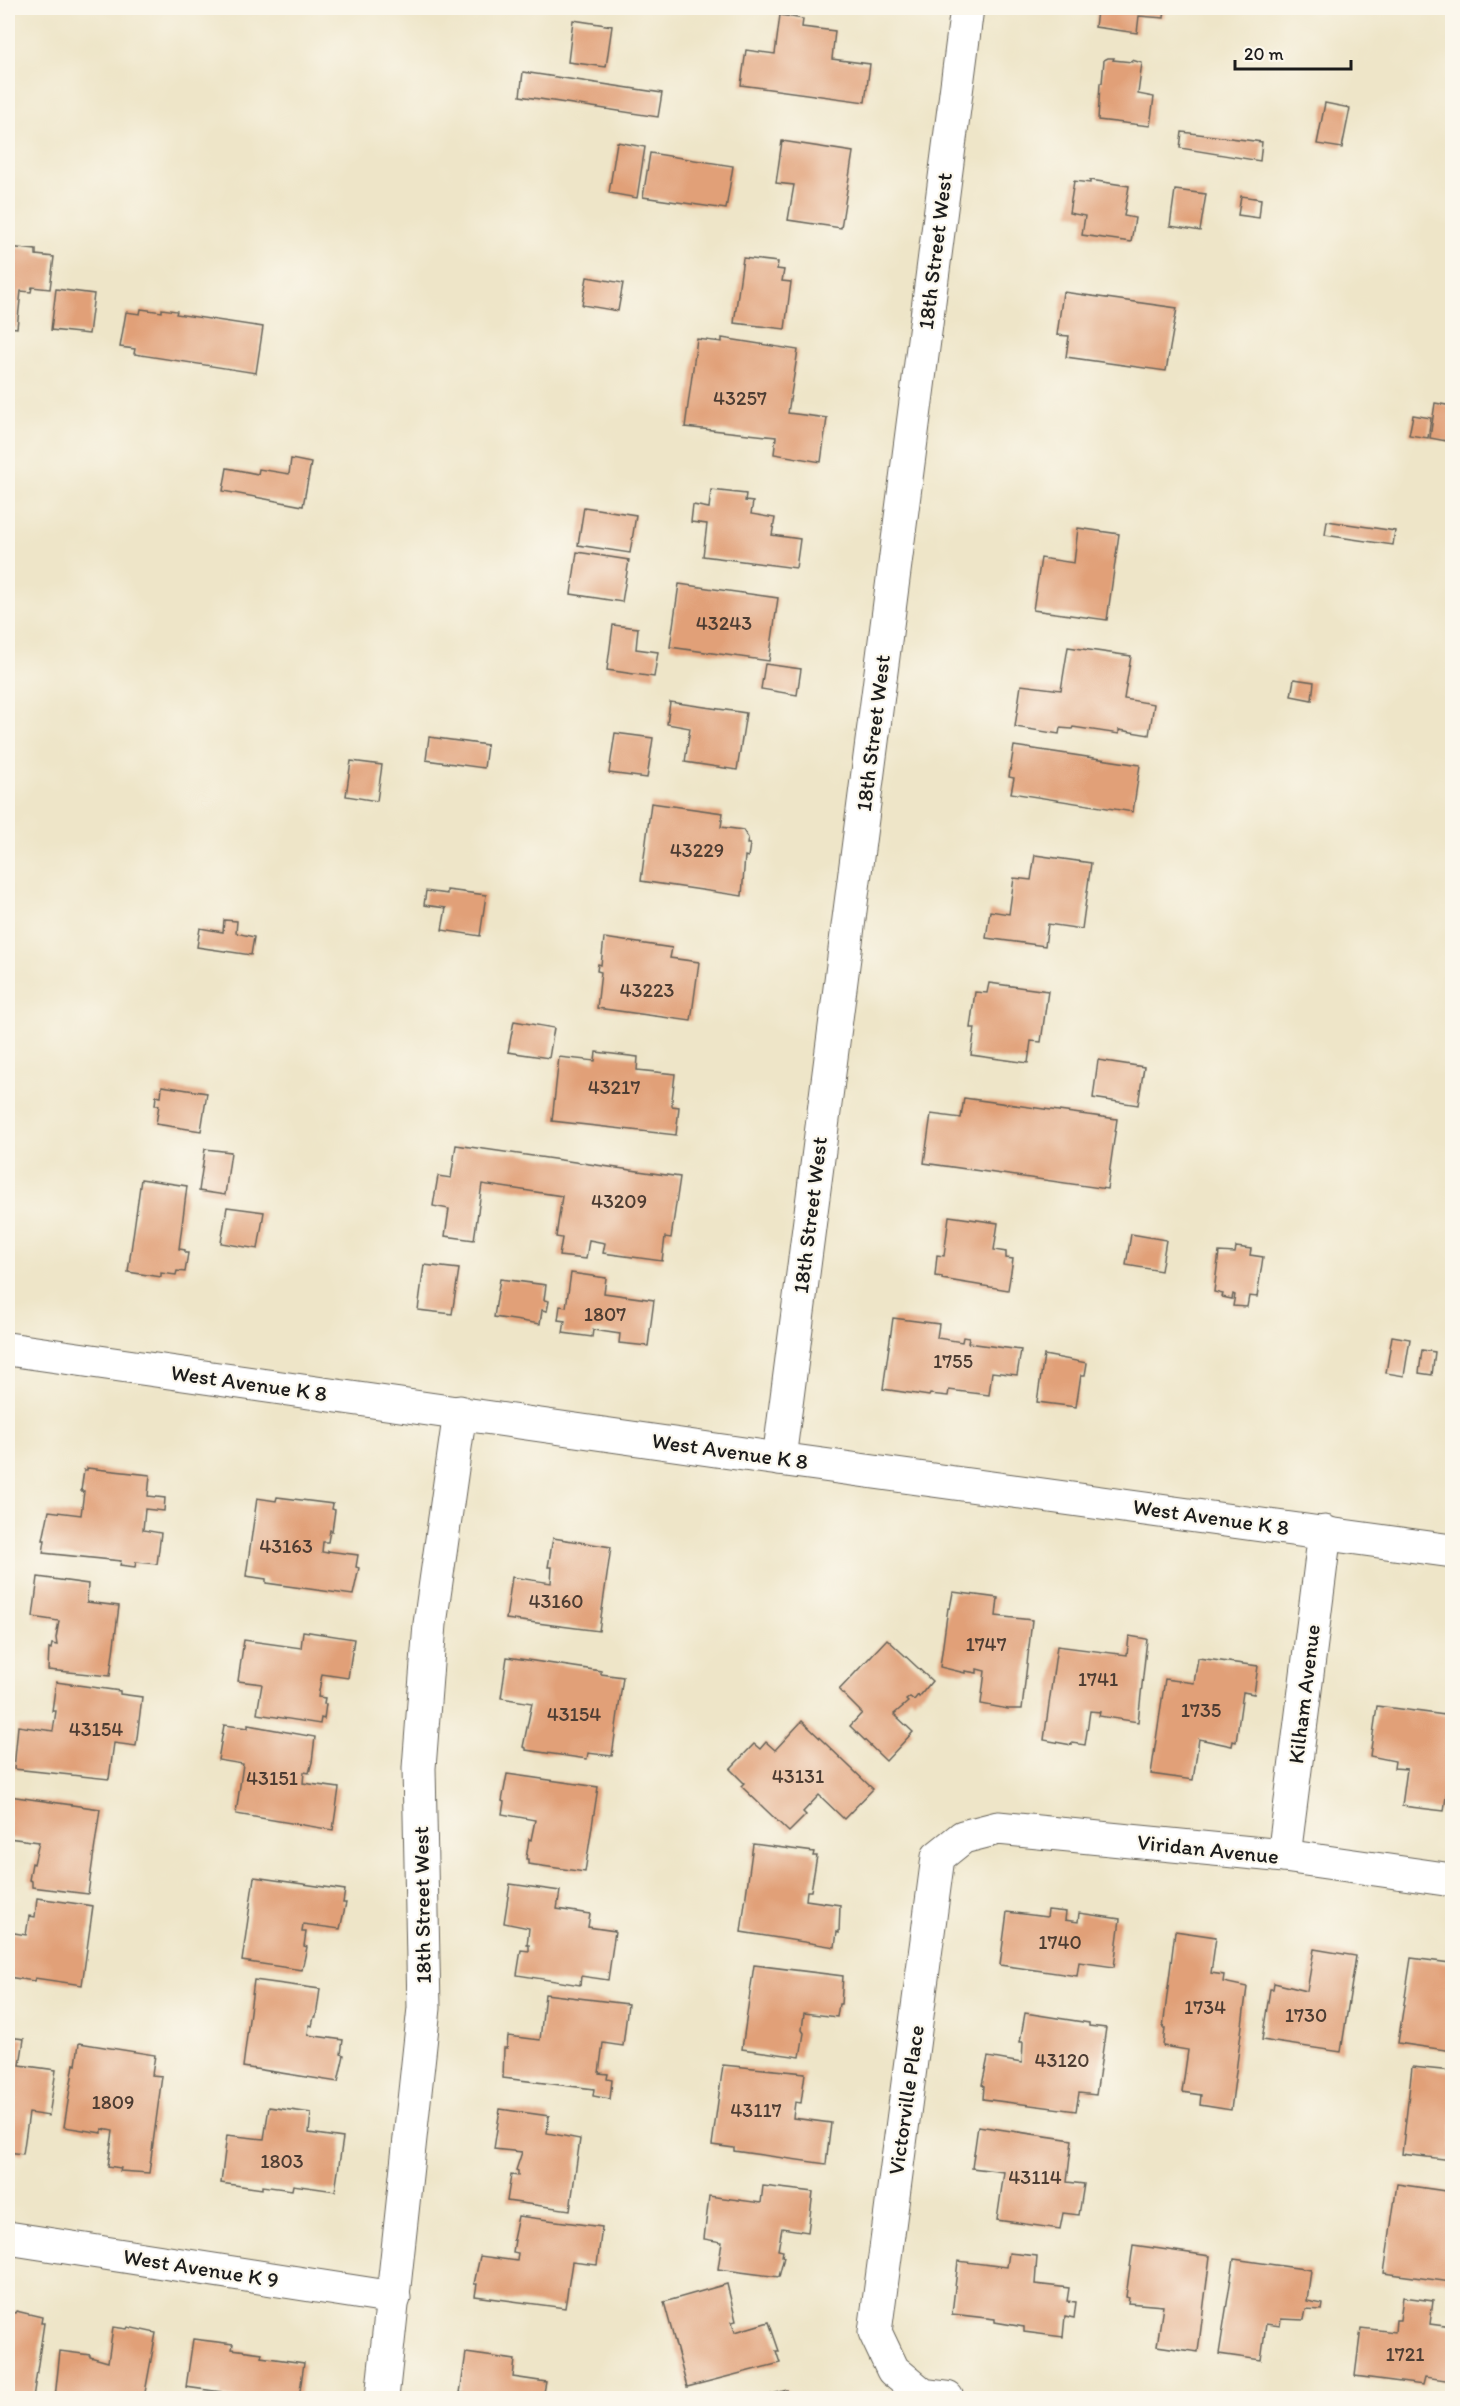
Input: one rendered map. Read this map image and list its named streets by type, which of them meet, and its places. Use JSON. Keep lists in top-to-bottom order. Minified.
{"streets":{"street":["18th Street West","West Avenue K 8","Kilham Avenue","Viridan Avenue","Victorville Place","West Avenue K 9"]},"crossings":[["18th Street West","West Avenue K 8"],["18th Street West","West Avenue K 9"],["West Avenue K 8","Kilham Avenue"],["Kilham Avenue","Viridan Avenue"],["Viridan Avenue","Victorville Place"]],"house_numbers":["43257","43243","43229","43223","43217","43209","1807","1755","43163","43160","1747","1741","1735","43154","43154","43131","43151","1740","1734","1730","43120","1809","43117","1803","43114","1721"],"scale_bar":"20 m"}
